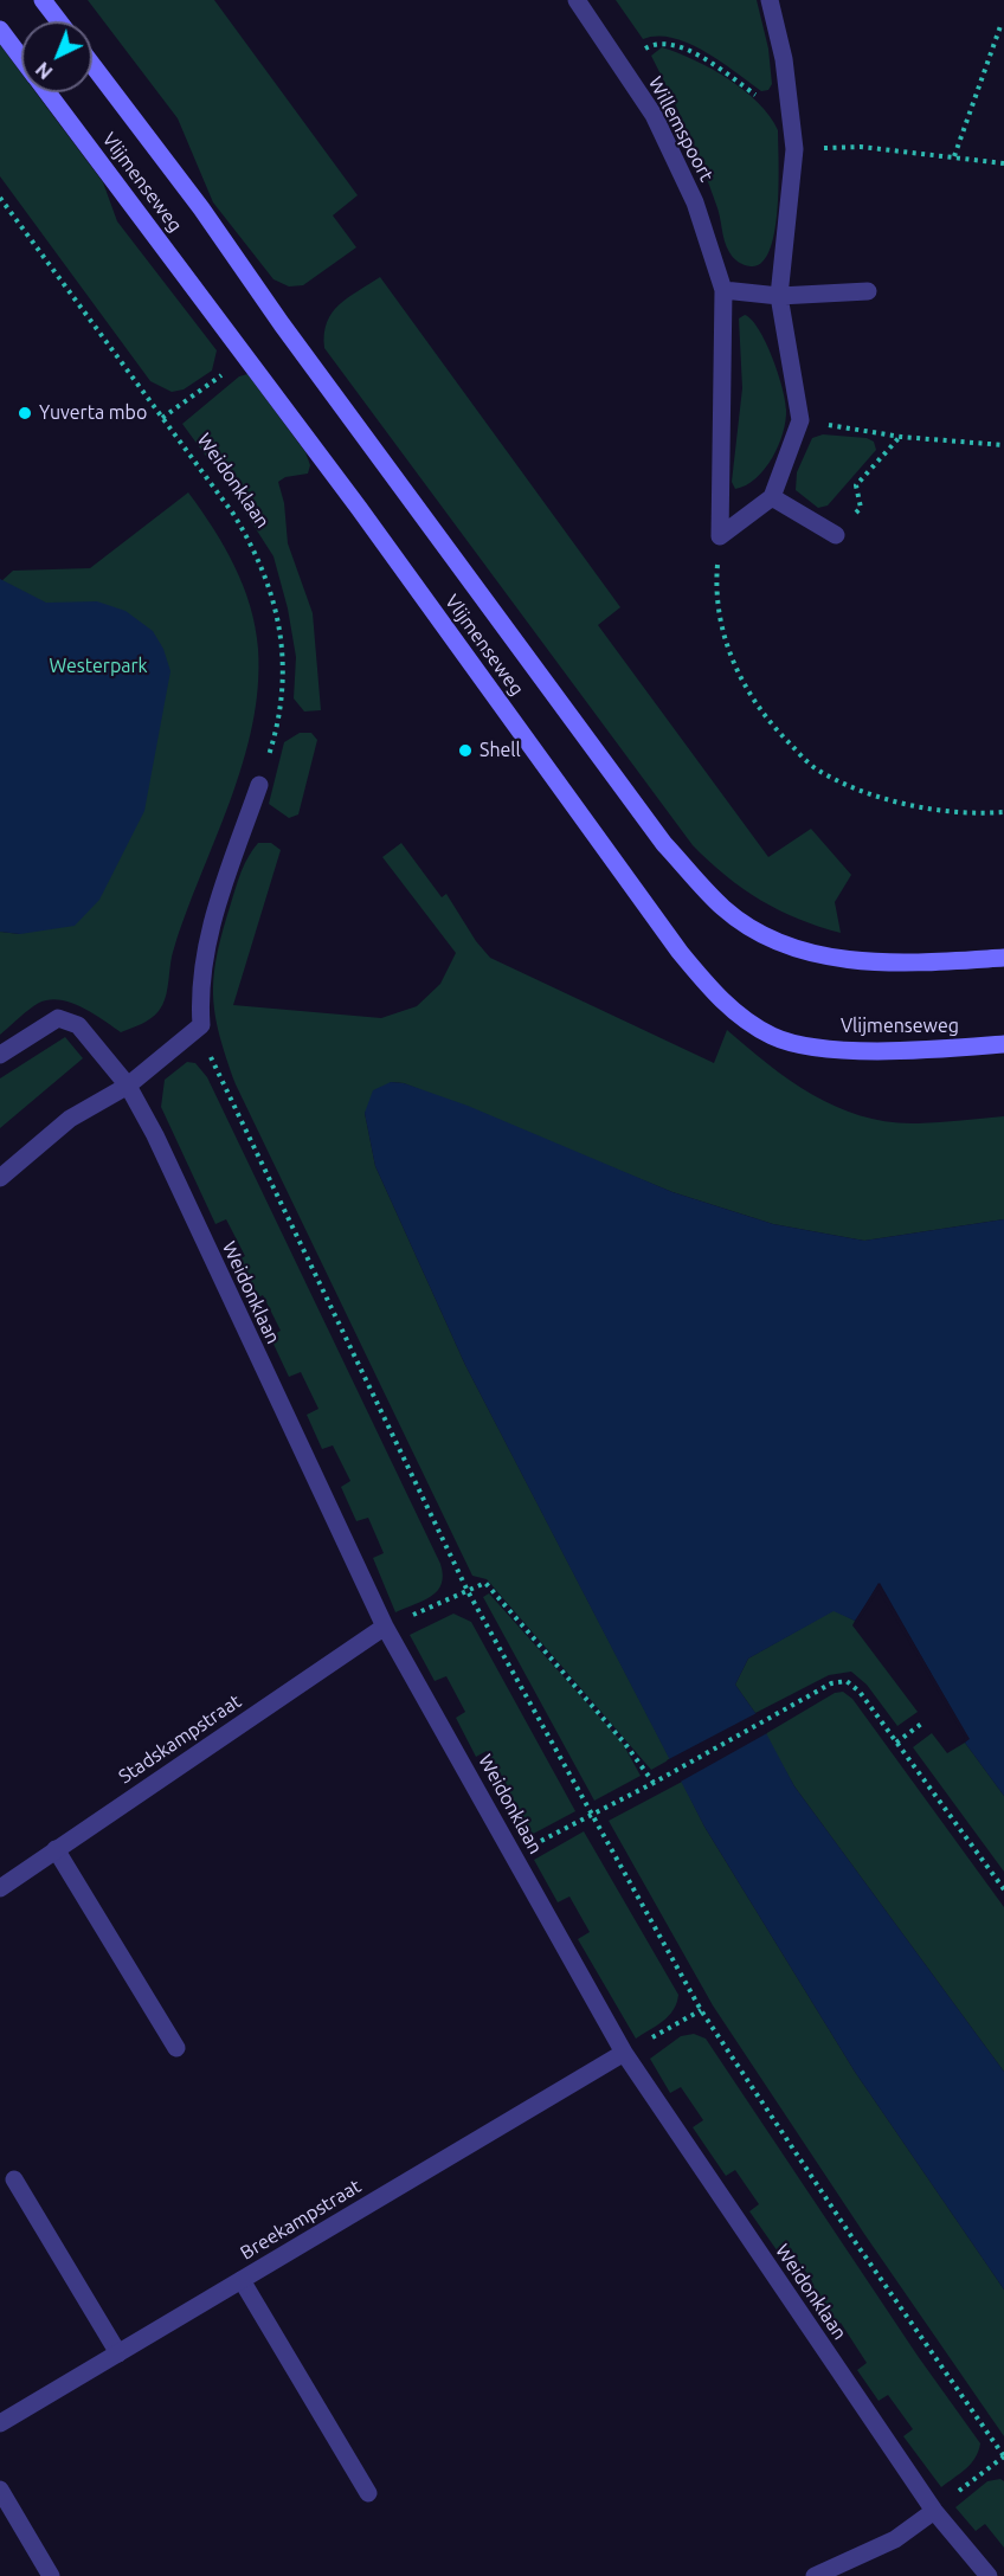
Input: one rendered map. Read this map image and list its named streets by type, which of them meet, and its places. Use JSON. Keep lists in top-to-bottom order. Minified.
{"streets":{"street":["Willemspoort","Vlijmenseweg","Weidonklaan","Stadskampstraat","Breekampstraat"]},"crossings":[["Weidonklaan","Stadskampstraat"],["Weidonklaan","Breekampstraat"]],"parks":["Westerpark"],"places":["Yuverta mbo","Shell"],"north":"bottom left"}
